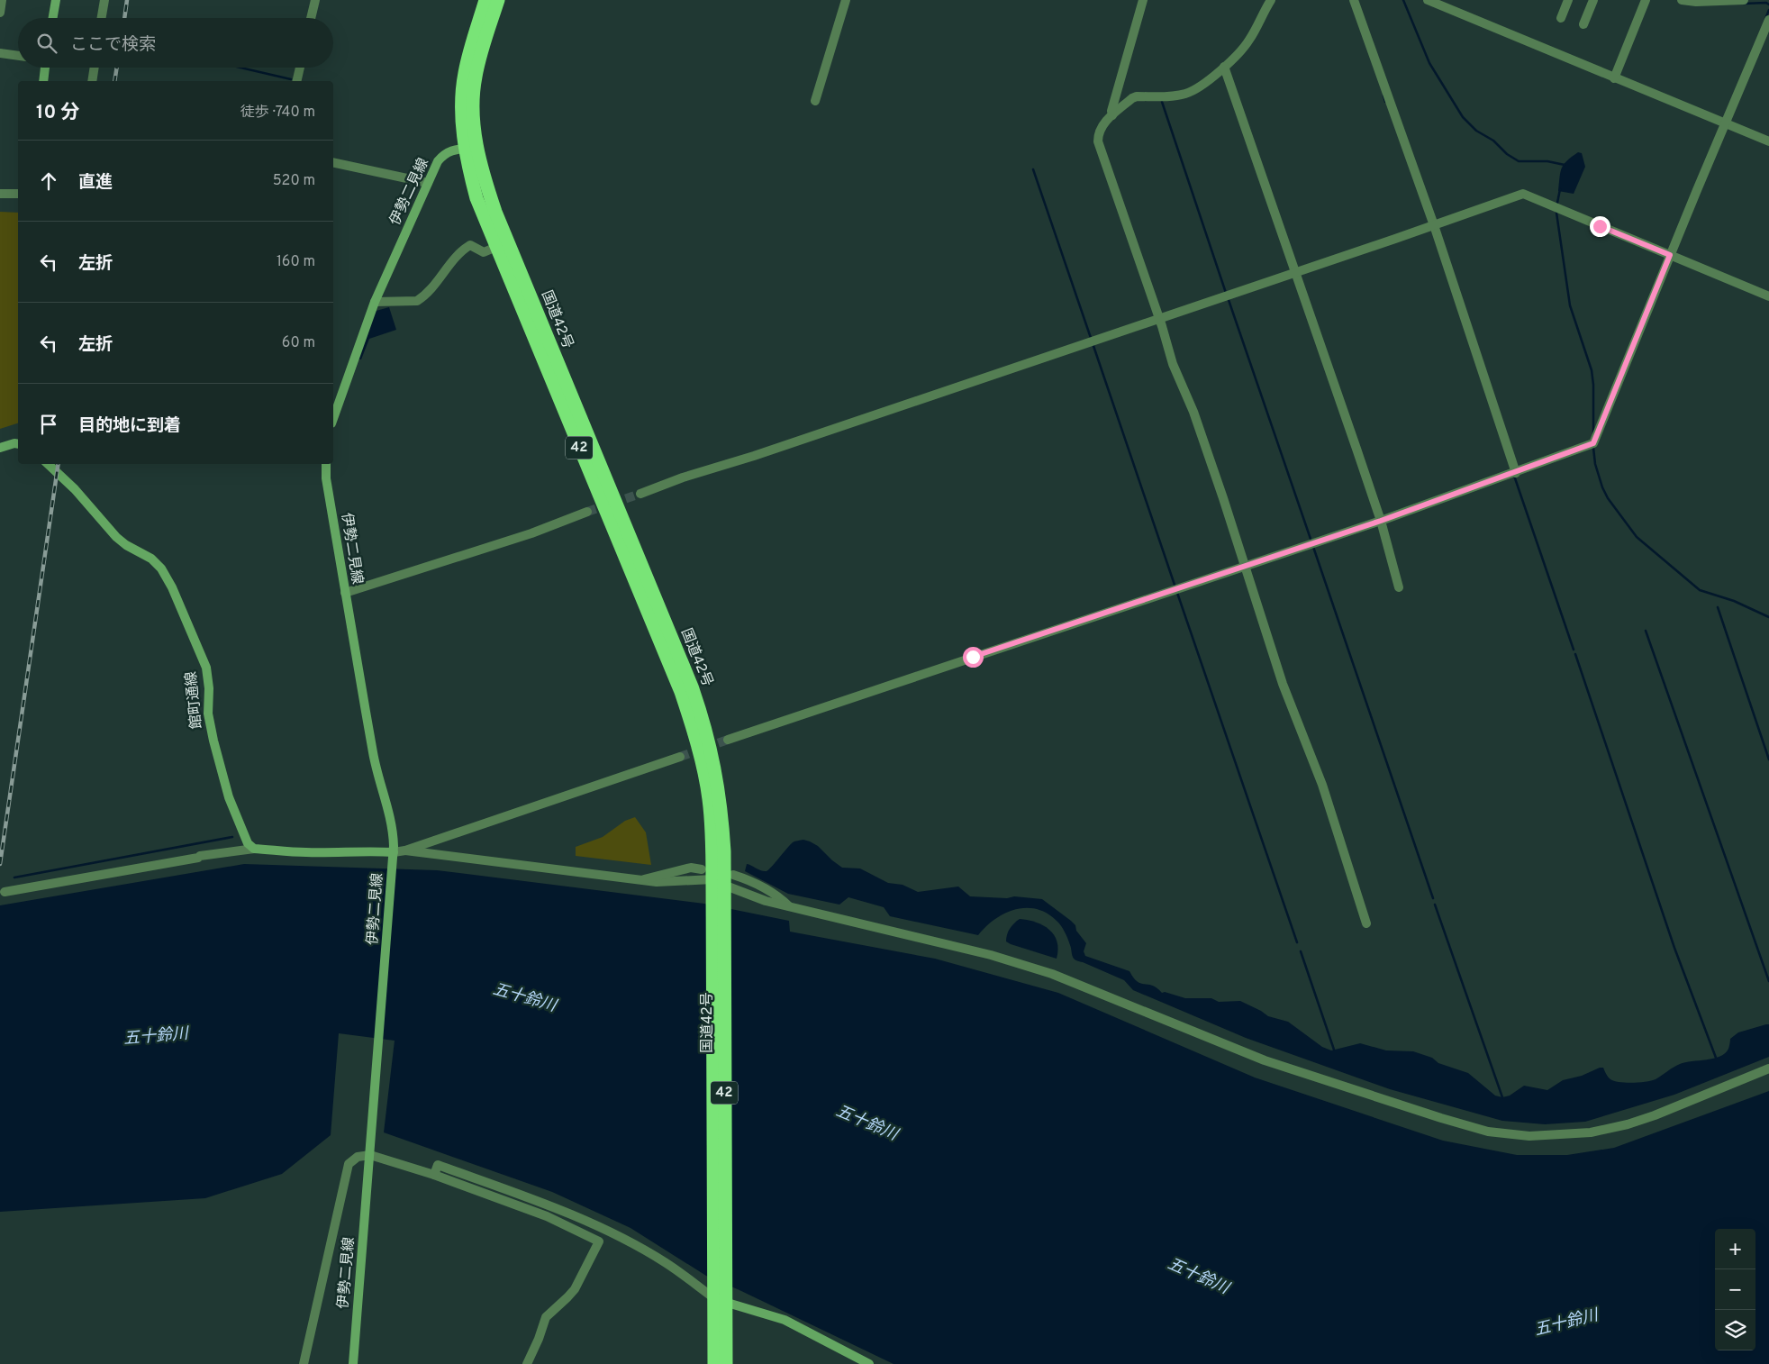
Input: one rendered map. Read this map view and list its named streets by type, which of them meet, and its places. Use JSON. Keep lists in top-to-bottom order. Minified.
{"streets":{"highway":["国道42号","42"],"main road":["伊勢二見線","館町通線"]},"crossings":[["伊勢二見線","国道42号"]],"water":["五十鈴川"],"page":{"search":"ここで検索","heading":["10 分","徒歩 · 740 m"],"list":[["直進","520 m"],["左折","160 m"],["左折","60 m"],"目的地に到着"],"map_buttons":["+","−"]}}
